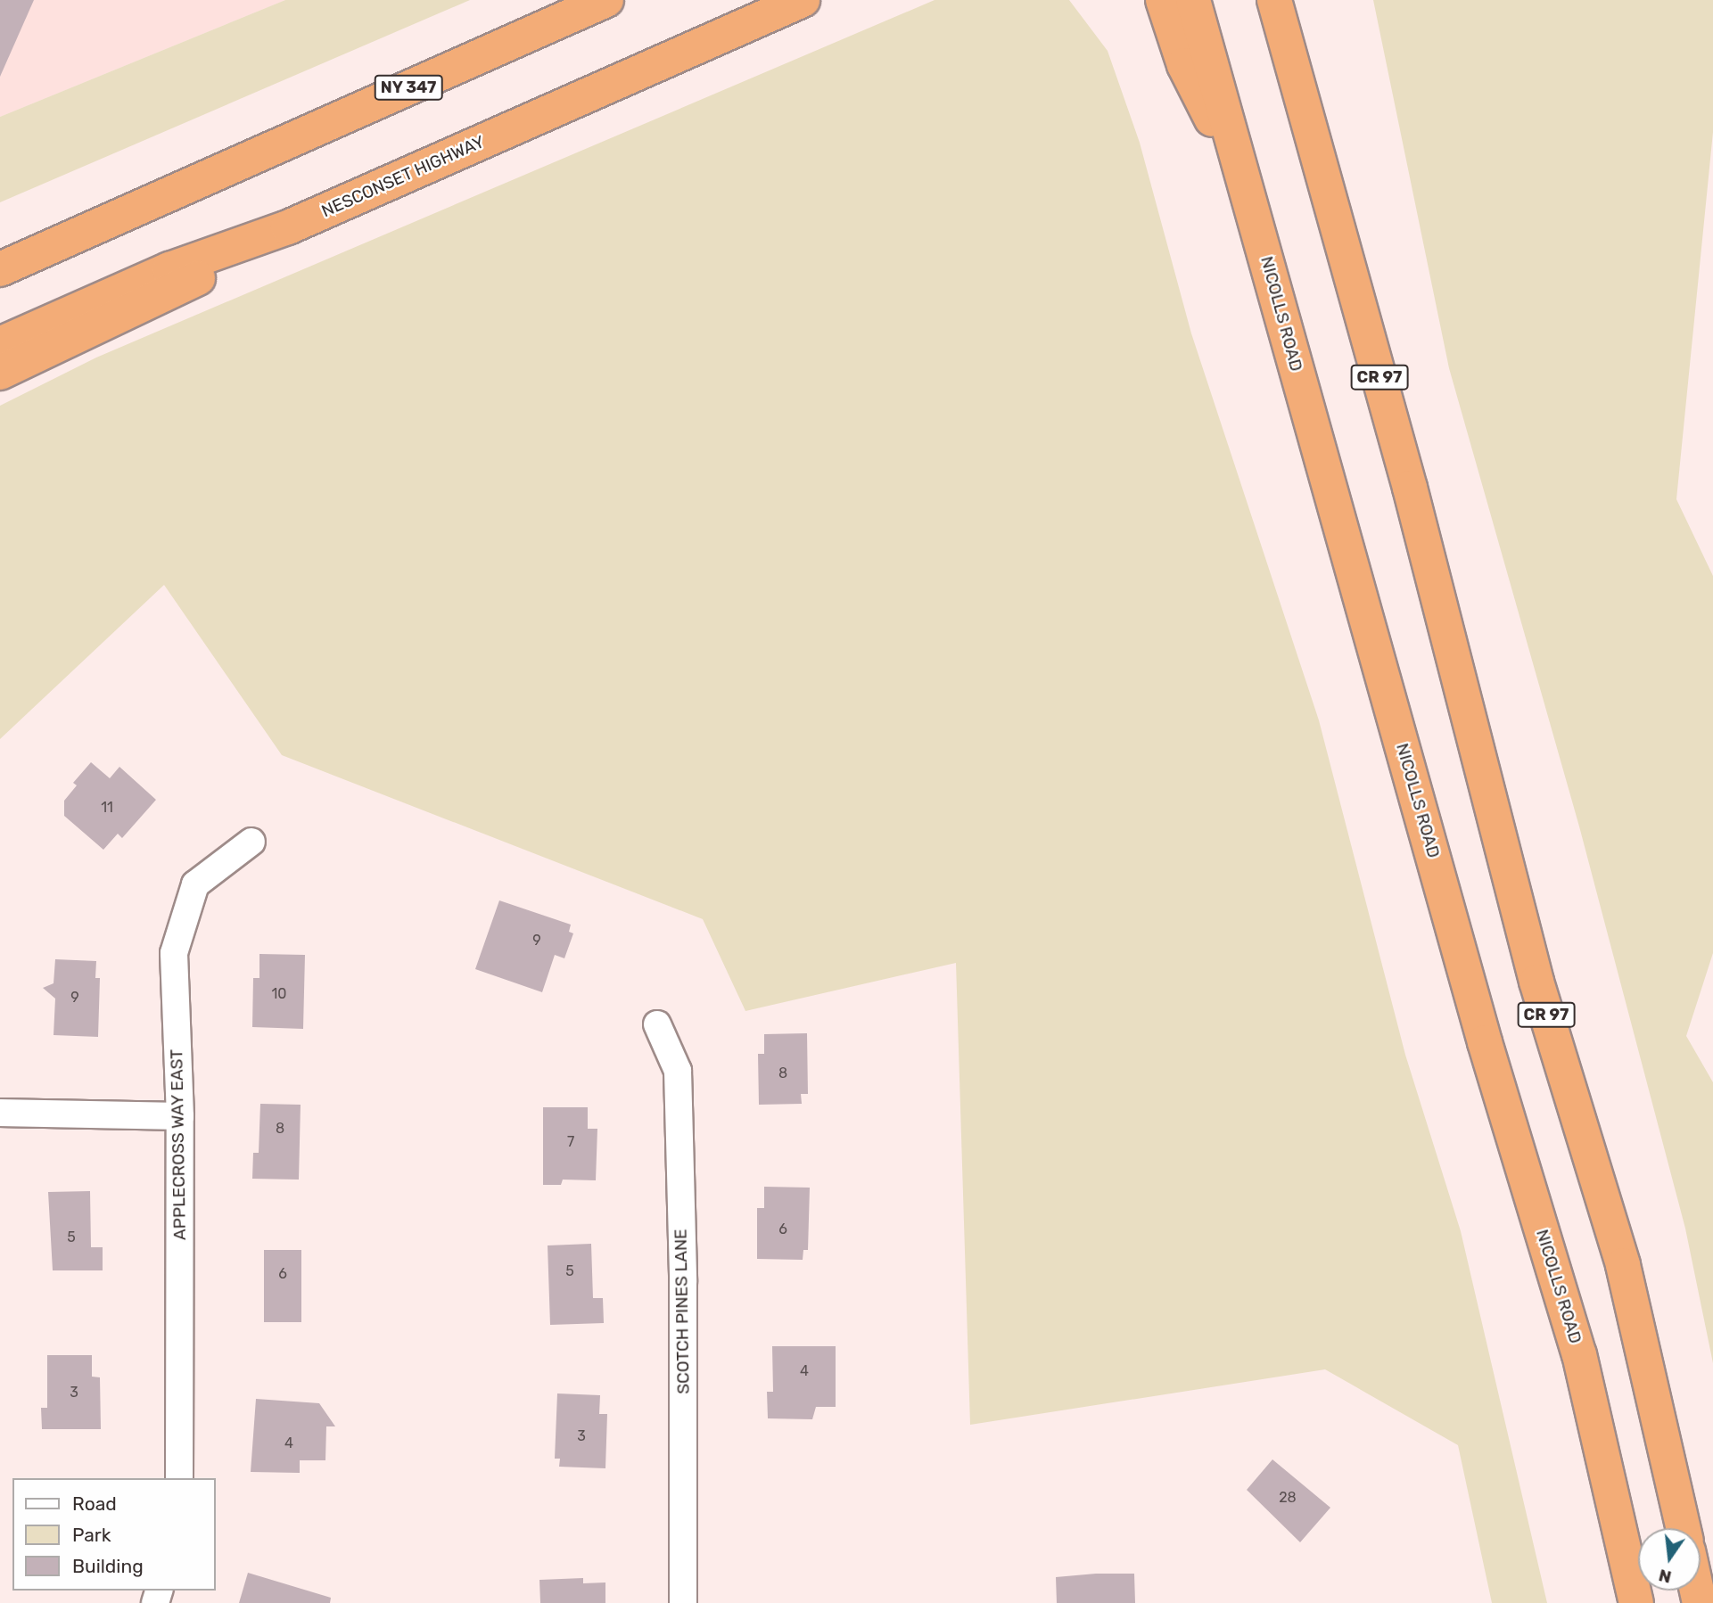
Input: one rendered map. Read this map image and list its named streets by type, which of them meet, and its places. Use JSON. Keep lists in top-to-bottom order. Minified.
{"streets":{"highway":["NY 347","NESCONSET HIGHWAY","NICOLLS ROAD","CR 97"],"street":["APPLECROSS WAY EAST","SCOTCH PINES LANE"]},"house_numbers":["11","9","10","9","8","8","7","6","5","5","6","4","3","3","4","28"],"legend":["Road","Park","Building"],"north":"bottom"}
